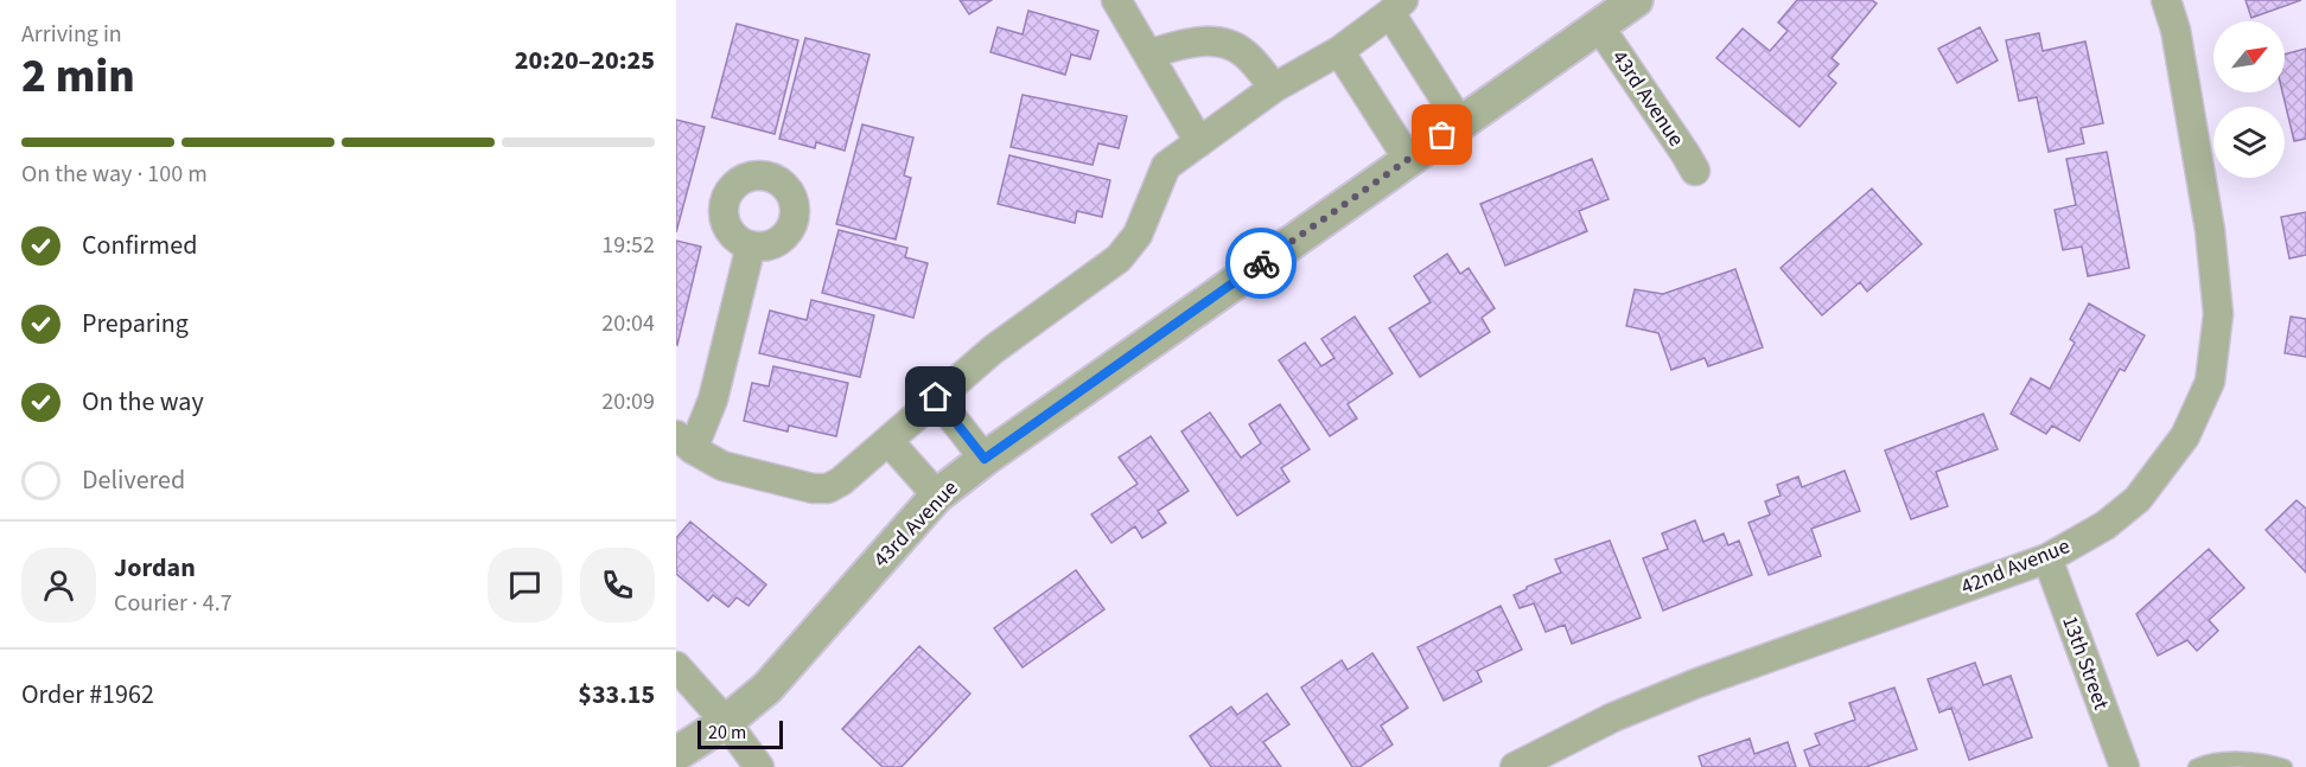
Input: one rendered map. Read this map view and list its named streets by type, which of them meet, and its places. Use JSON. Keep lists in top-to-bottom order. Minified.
{"streets":{"street":["43rd Avenue","42nd Avenue","13th Street"]},"crossings":[["42nd Avenue","13th Street"]],"scale_bar":"20 m","north":"top right","page":{"heading":["2 min","Arriving in","20:20–20:25"],"panel":["Jordan","Courier · 4.7","Order #1962","$33.15"],"bar":"On the way · 100 m","list":[["Confirmed","19:52"],["Preparing","20:04"],["On the way","20:09"],"Delivered"],"scale":"20 m"}}
